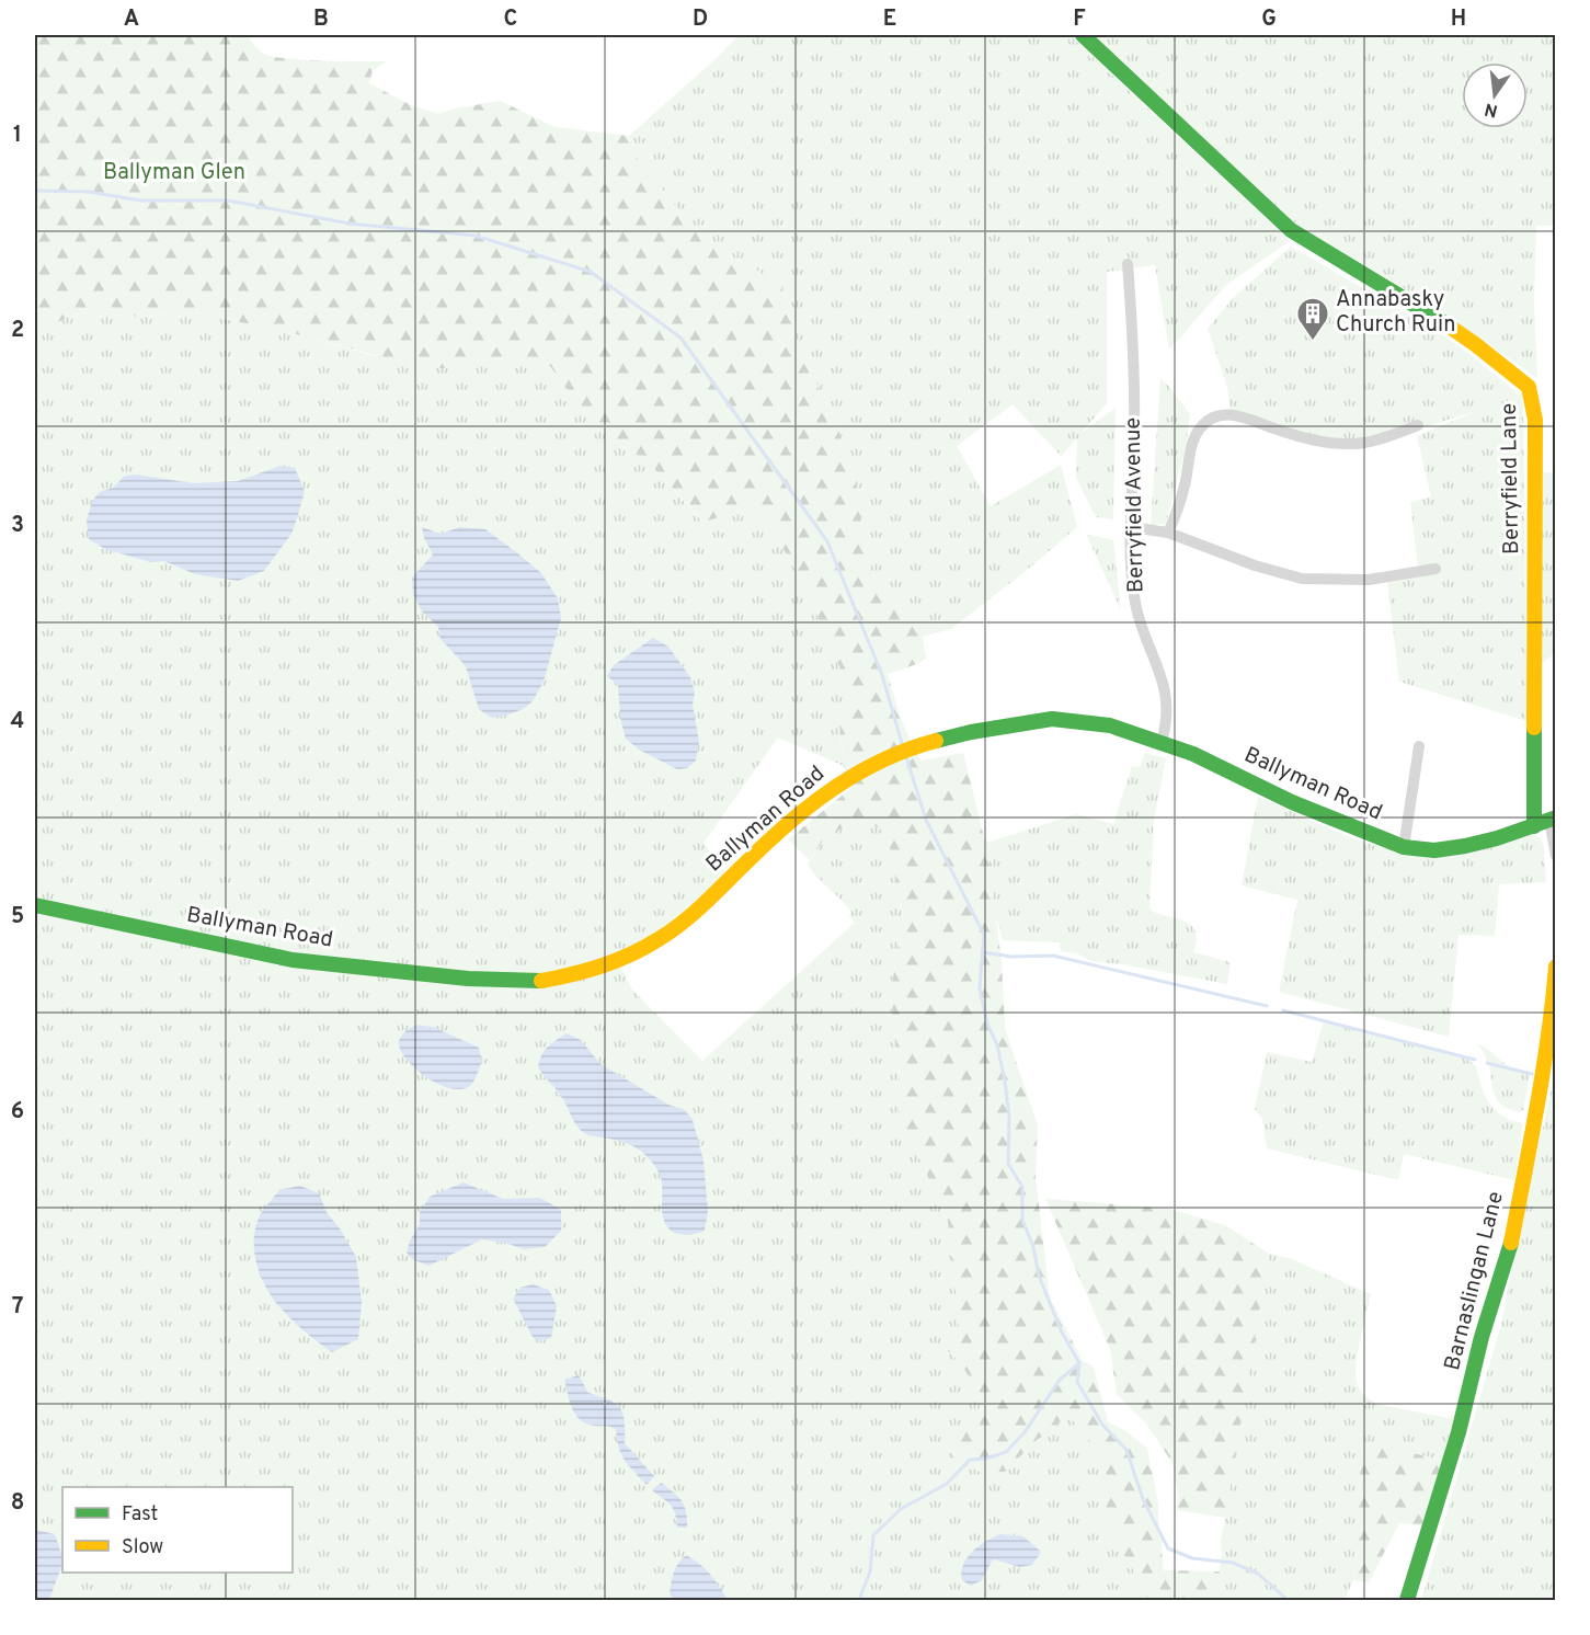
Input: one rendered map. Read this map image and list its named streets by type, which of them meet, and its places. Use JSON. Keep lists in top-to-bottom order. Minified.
{"streets":{"street":["Berryfield Lane","Berryfield Avenue","Ballyman Road","Barnaslingan Lane"]},"crossings":[["Berryfield Lane","Ballyman Road"],["Berryfield Avenue","Ballyman Road"]],"parks":["Ballyman Glen"],"places":{"building":["Annabasky Church Ruin"]},"legend":["Fast","Slow"],"north":"bottom","grid":{"columns":["A","B","C","D","E","F","G","H"],"rows":["1","2","3","4","5","6","7","8"]}}
